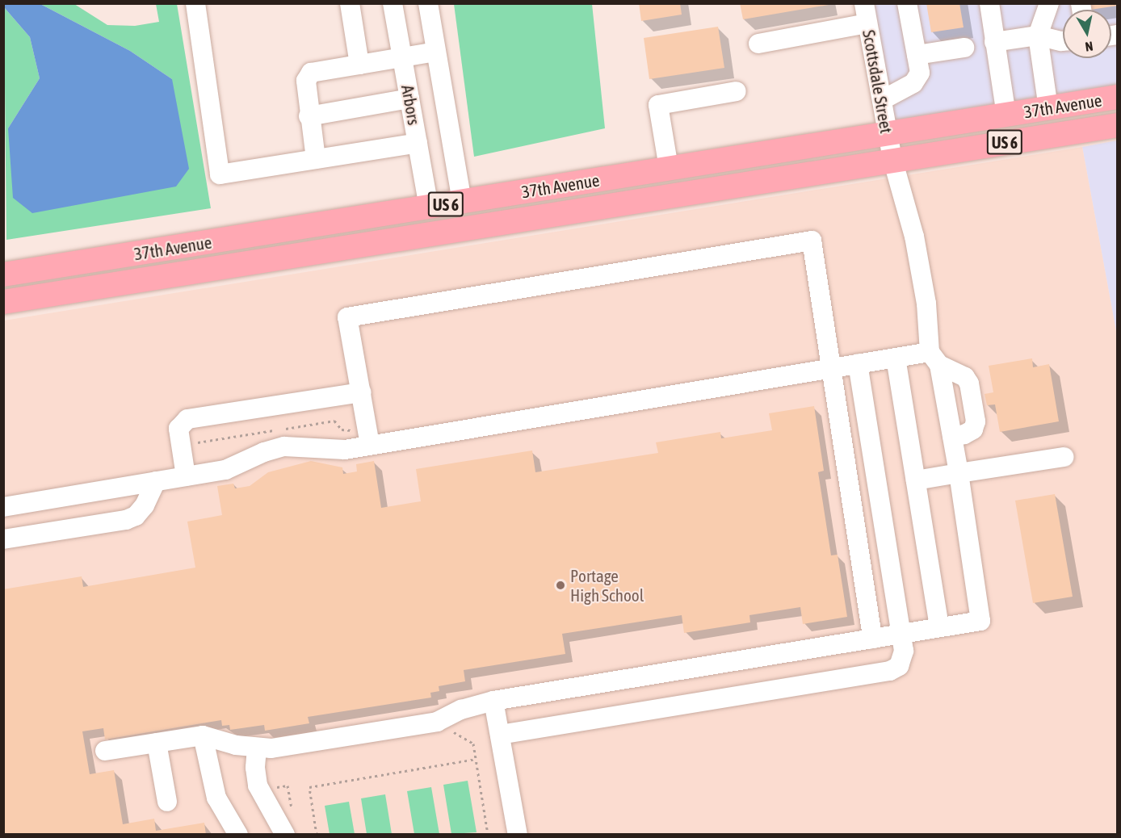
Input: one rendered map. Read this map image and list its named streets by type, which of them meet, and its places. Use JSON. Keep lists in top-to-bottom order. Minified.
{"streets":{"main road":["37th Avenue","US 6"],"street":["Scottsdale Street","Arbors"]},"crossings":[["Scottsdale Street","37th Avenue"],["Arbors","37th Avenue"]],"places":["Portage High School"],"north":"bottom"}
